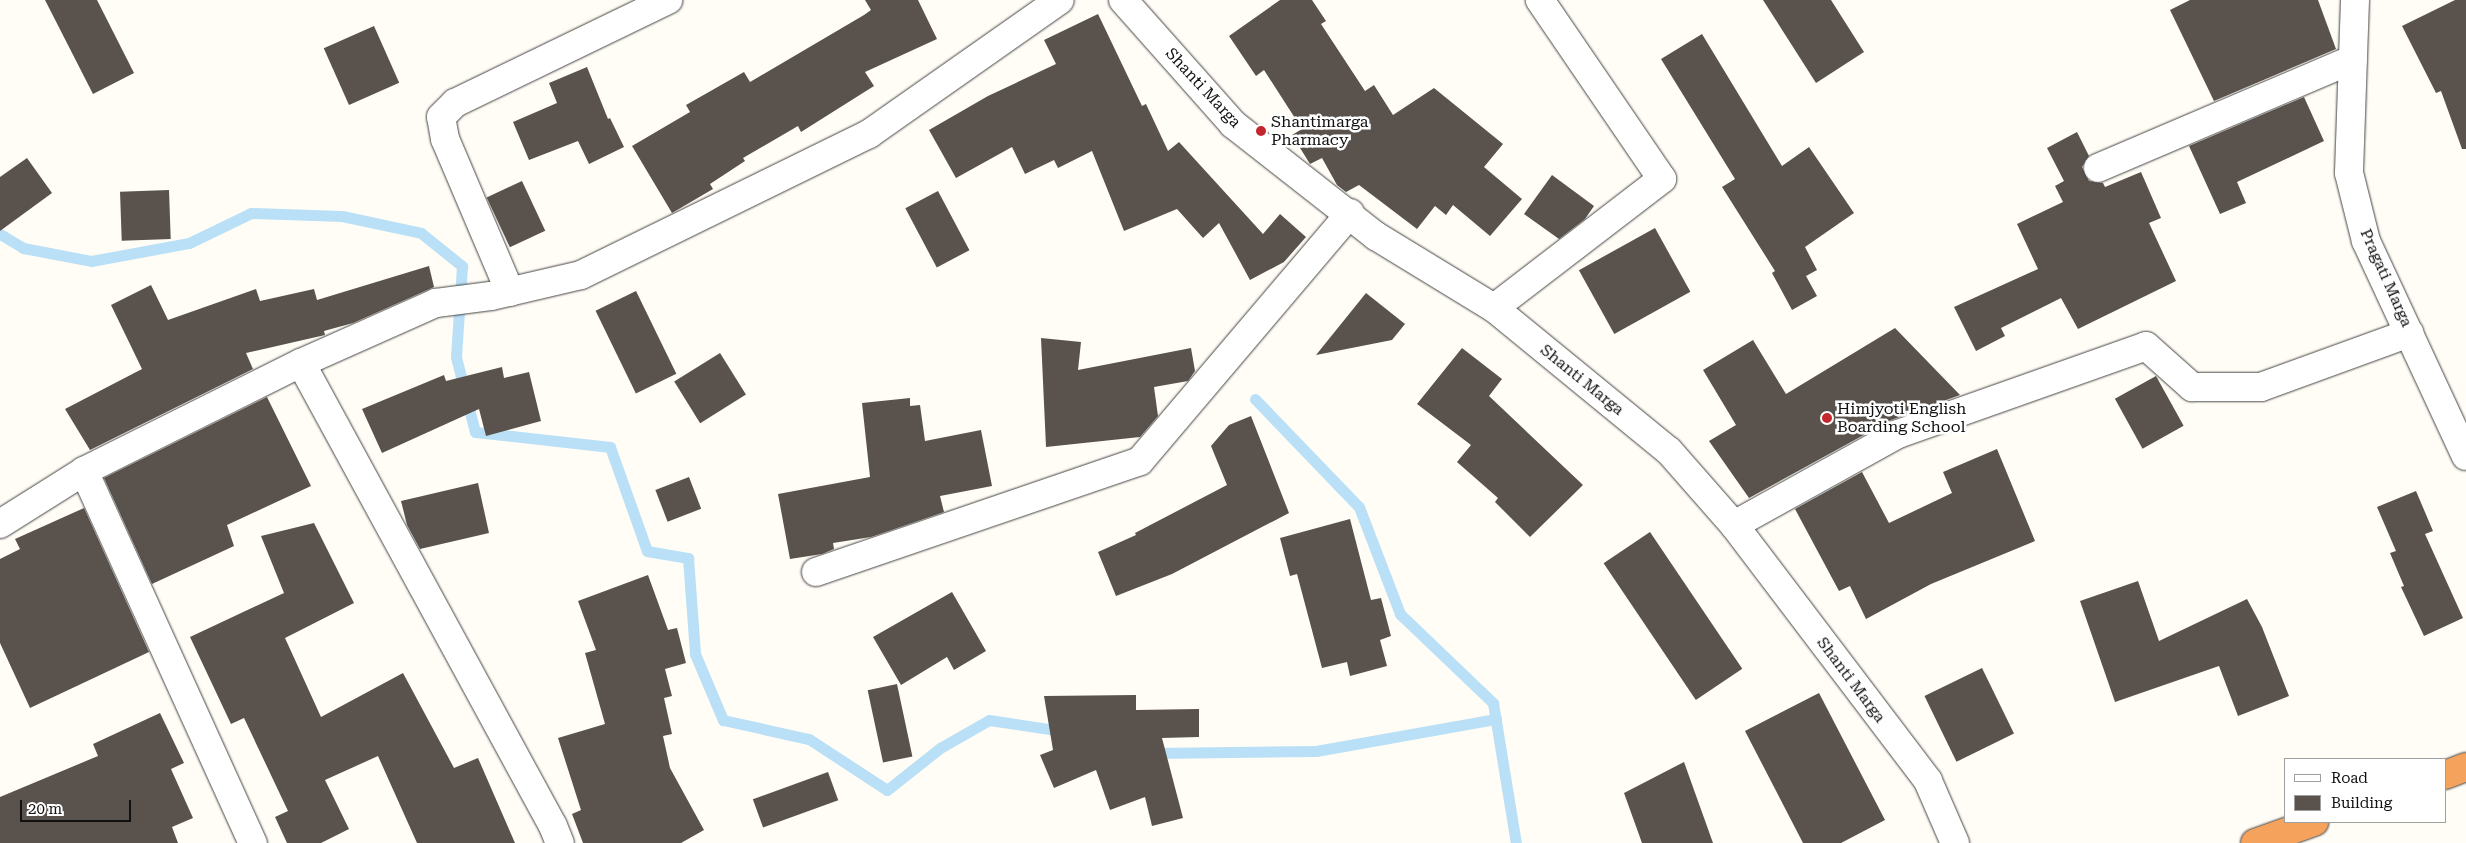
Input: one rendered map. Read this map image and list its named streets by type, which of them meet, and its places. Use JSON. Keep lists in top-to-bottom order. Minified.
{"streets":{"street":["Shanti Marga","Pragati Marga"]},"places":["Shantimarga Pharmacy","Himjyoti English Boarding School"],"legend":["Road","Building"],"scale_bar":"20 m"}
